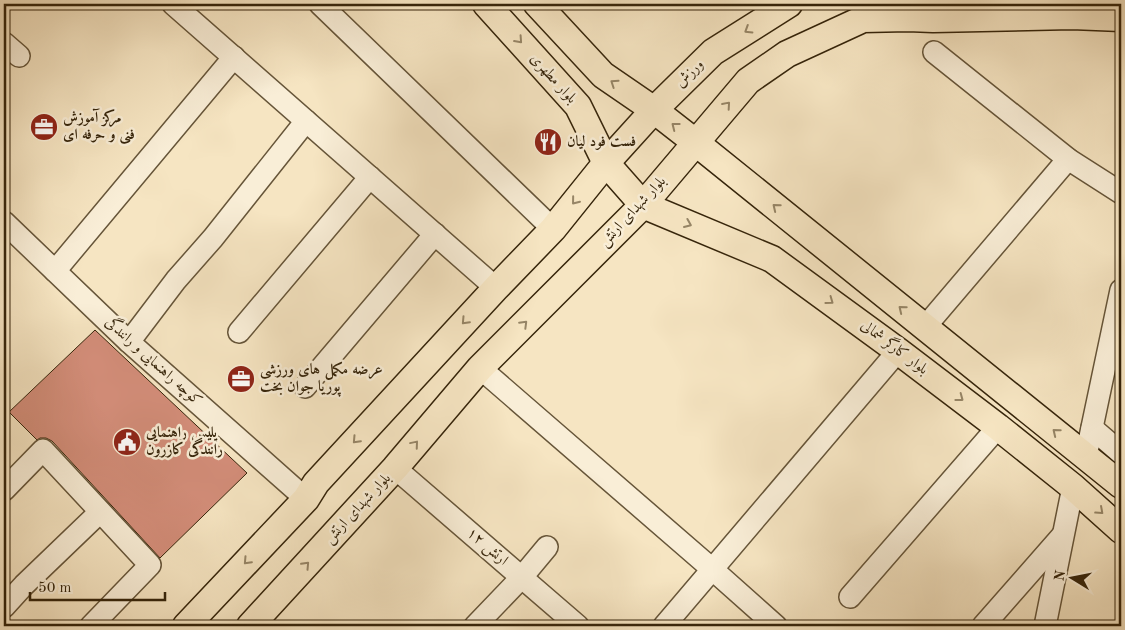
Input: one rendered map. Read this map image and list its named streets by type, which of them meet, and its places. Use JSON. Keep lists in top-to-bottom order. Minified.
{"streets":{"main road":["ورزش","بلوار مطهری","بلوار شهدای ارتش","بلوار کارگر شمالی"],"street":["کوچه راهنمایی و رانندگی","ارتش ۱۲"]},"crossings":[["ورزش","بلوار مطهری"],["بلوار مطهری","بلوار شهدای ارتش"],["بلوار مطهری","بلوار کارگر شمالی"],["بلوار شهدای ارتش","بلوار کارگر شمالی"],["بلوار شهدای ارتش","ارتش ۱۲"]],"one_way":["ورزش"],"places":{"office":["مرکز آموزش فنی و حرفه ای","عرضه مکمل های ورزشی پوریا جوان بخت"],"restaurant":["فست فود لیان"],"public building":["پلیس راهنمایی رانندگی کازرون"]},"scale_bar":"50 m","north":"left"}
